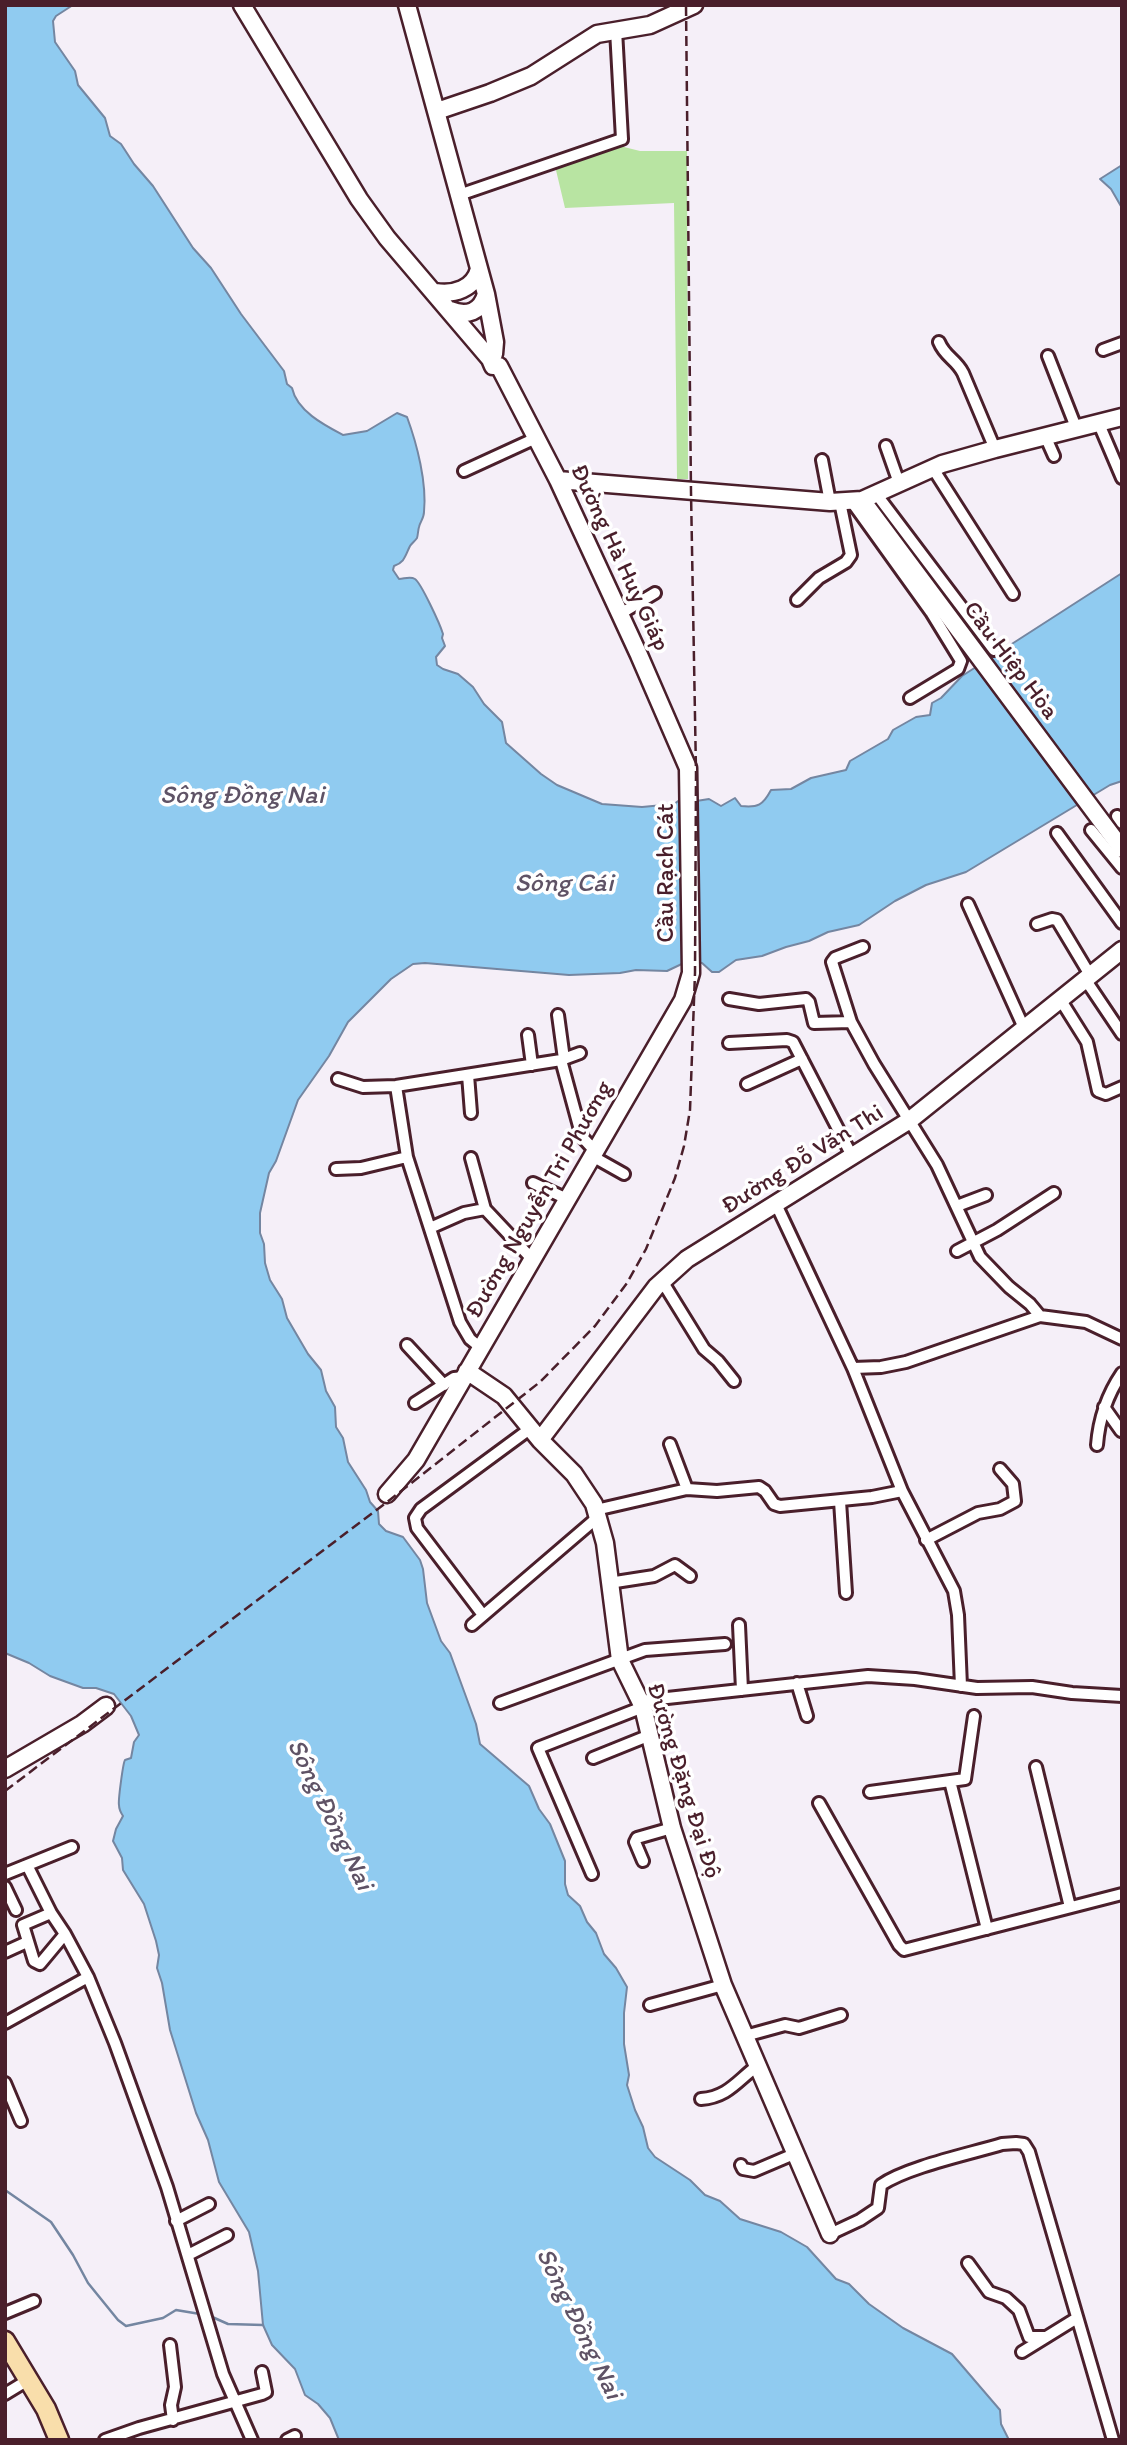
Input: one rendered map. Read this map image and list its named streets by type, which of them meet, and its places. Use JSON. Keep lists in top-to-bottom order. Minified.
{"streets":{"main road":["Đường Hà Huy Giáp","Cầu Hiệp Hòa","Cầu Rạch Cát","Đường Đỗ Văn Thi","Đường Nguyễn Tri Phương","Đường Đặng Đại Độ"]},"crossings":[["Đường Hà Huy Giáp","Cầu Rạch Cát"],["Cầu Rạch Cát","Đường Nguyễn Tri Phương"],["Đường Đỗ Văn Thi","Đường Đặng Đại Độ"],["Đường Nguyễn Tri Phương","Đường Đặng Đại Độ"]],"water":["Sông Đồng Nai","Sông Cái"]}
